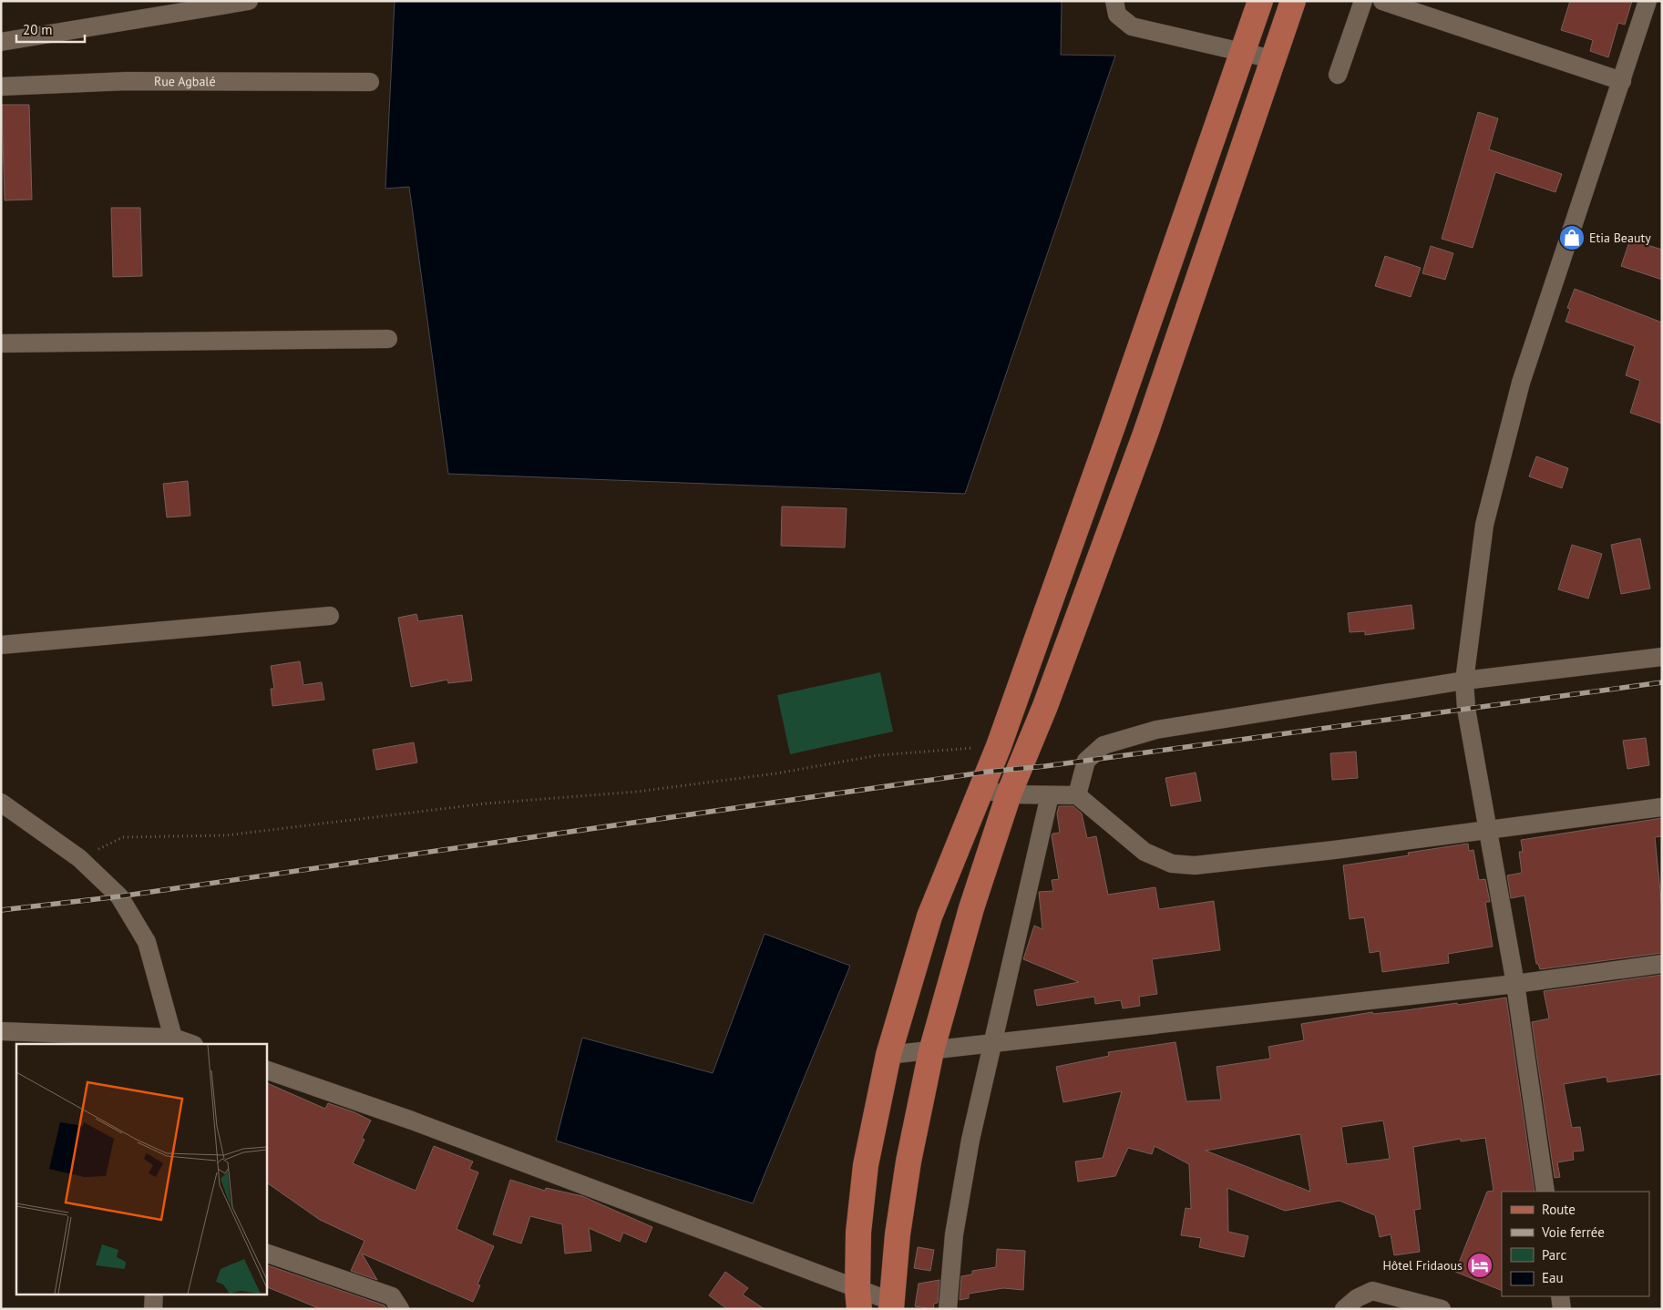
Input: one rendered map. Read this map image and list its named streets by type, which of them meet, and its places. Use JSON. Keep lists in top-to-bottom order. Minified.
{"streets":{"street":["Rue Agbalé"]},"places":{"shop":["Etia Beauty"],"hotel":["Hôtel Fridaous"]},"legend":["Route","Voie ferrée","Parc","Eau"],"scale_bar":"20 m"}
